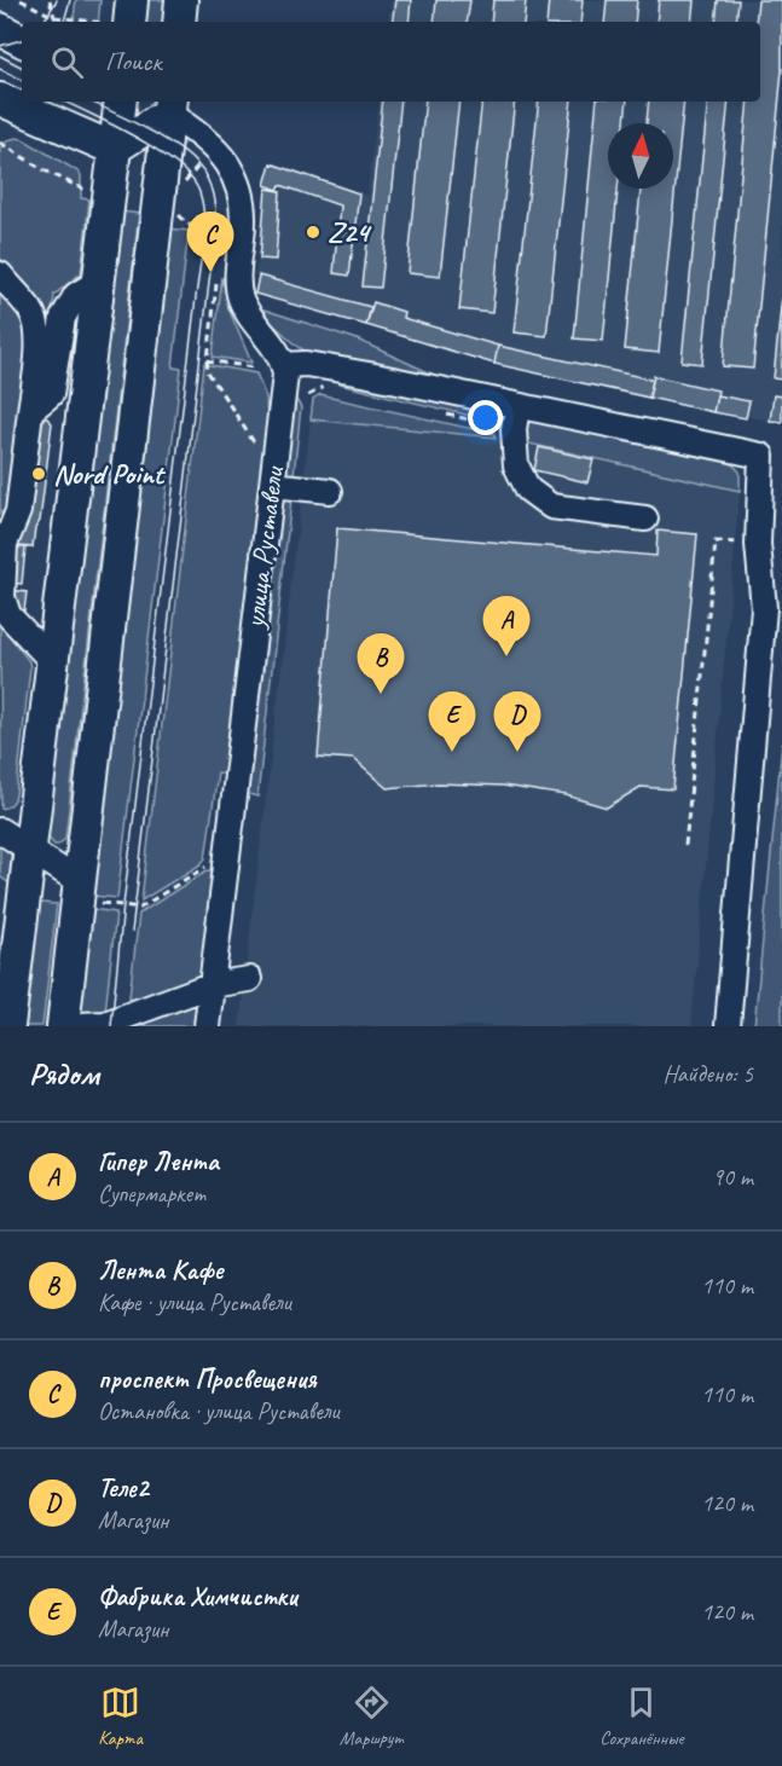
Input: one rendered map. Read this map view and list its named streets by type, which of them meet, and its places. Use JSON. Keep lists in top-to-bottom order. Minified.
{"streets":{"street":["улица Руставели"]},"places":["Z24","Nord Point"],"north":"top","page":{"search":"Поиск","pins":["C","A","B","D","E"],"heading":["Рядом","Найдено: 5"],"list":[{"mark":"A","name":"Гипер Лента","note":"Супермаркет","value":"90 m"},{"mark":"B","name":"Лента Кафе","note":"Кафе · улица Руставели","value":"110 m"},{"mark":"C","name":"проспект Просвещения","note":"Остановка · улица Руставели","value":"110 m"},{"mark":"D","name":"Теле2","note":"Магазин","value":"120 m"},{"mark":"E","name":"Фабрика Химчистки","note":"Магазин","value":"120 m"}],"nav":["Карта","Маршрут","Сохранённые"]}}
